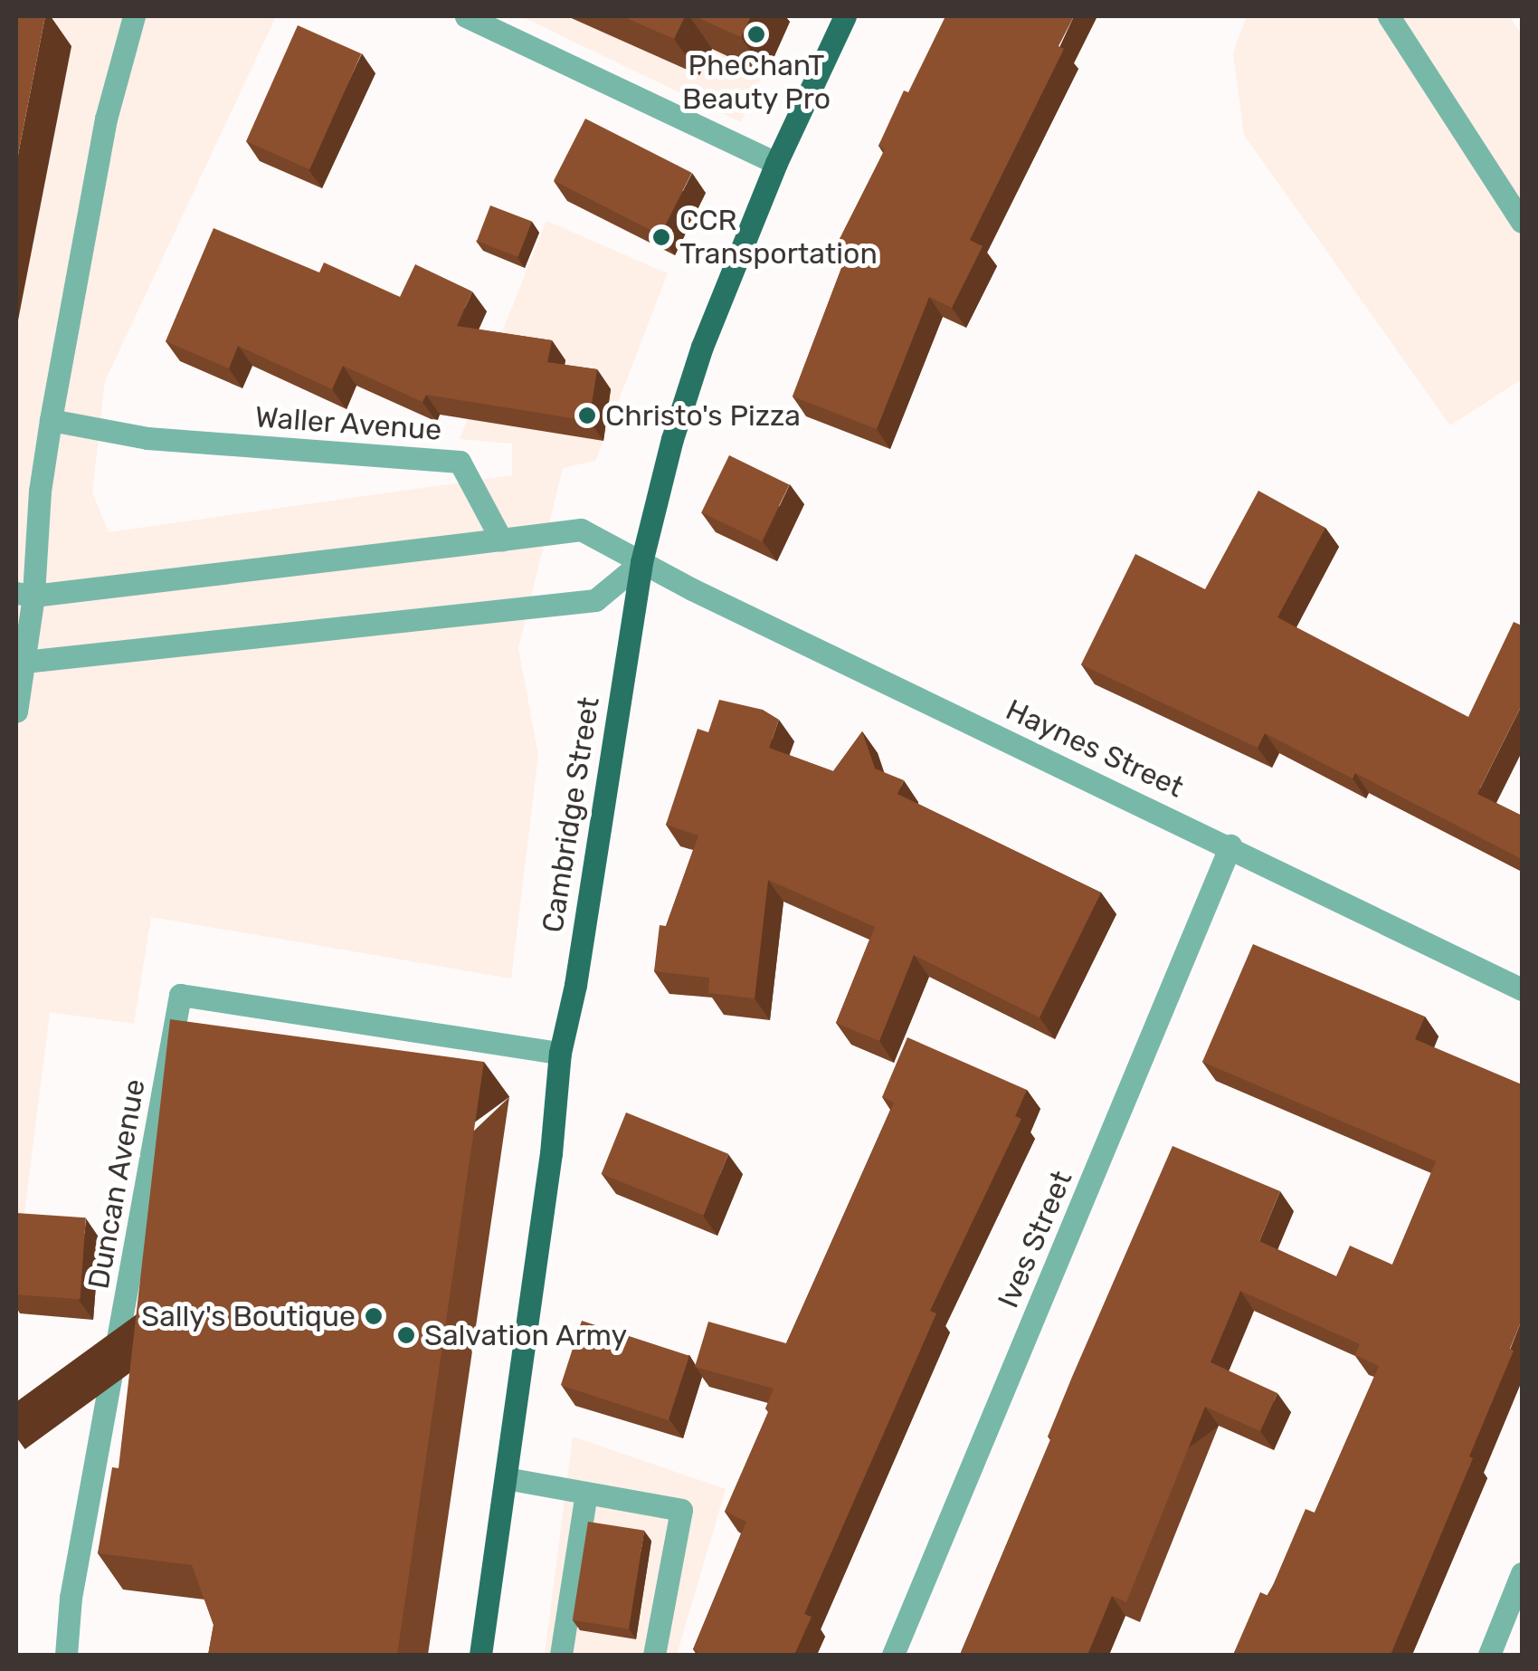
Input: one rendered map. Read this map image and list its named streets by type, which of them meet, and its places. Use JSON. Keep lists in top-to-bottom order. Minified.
{"streets":{"main road":["Cambridge Street"],"street":["Waller Avenue","Haynes Street","Duncan Avenue","Ives Street"]},"crossings":[["Haynes Street","Cambridge Street"],["Haynes Street","Ives Street"],["Cambridge Street","Duncan Avenue"]],"places":["PheChanT Beauty Pro","CCR Transportation","Christo's Pizza","Sally's Boutique","Salvation Army"]}
